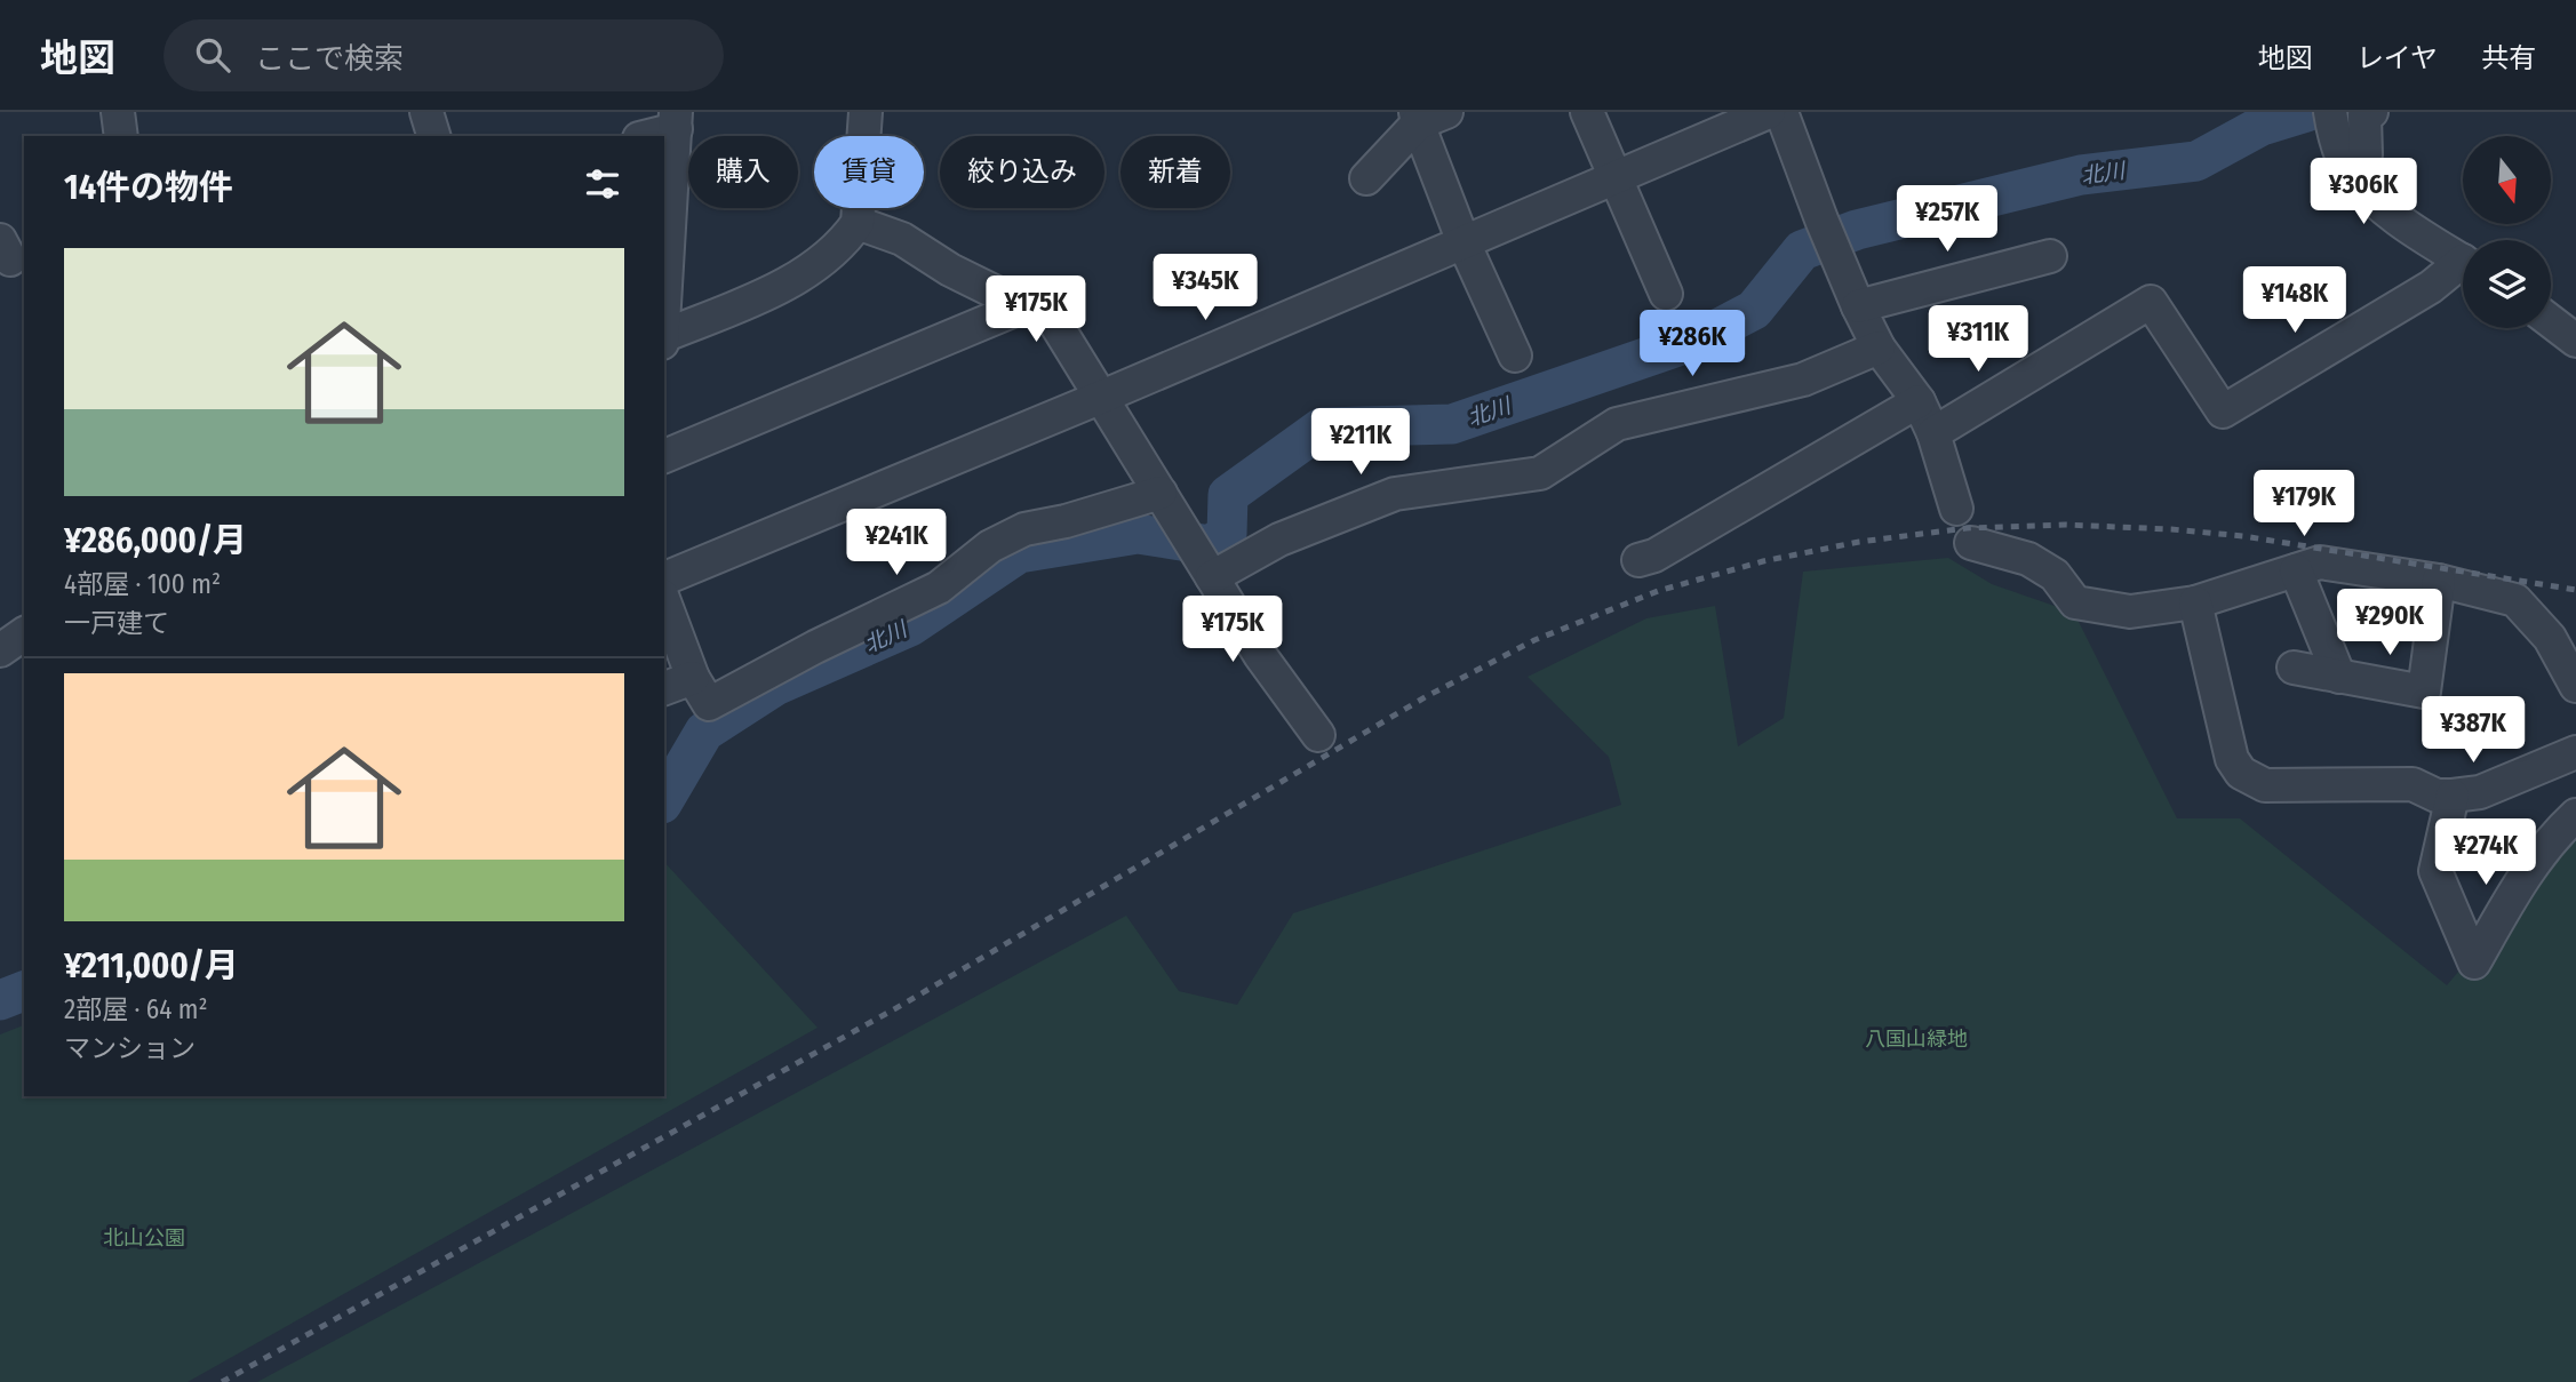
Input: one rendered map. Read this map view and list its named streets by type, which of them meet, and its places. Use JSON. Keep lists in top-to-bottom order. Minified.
{"water":["北川"],"parks":["八国山緑地","北山公園"],"north":"bottom","page":{"header":"地図","search":"ここで検索","nav":["地図","レイヤ","共有"],"chip":["購入","賃貸","絞り込み","新着"],"heading":"14件の物件","price":["¥306K","¥257K","¥345K","¥148K","¥175K","¥311K","¥286K","¥211K","¥179K","¥241K","¥290K","¥175K","¥387K","¥274K"],"list":[{"name":"¥286,000/月","note":"4部屋 · 100 m² · 一戸建て"},{"name":"¥211,000/月","note":"2部屋 · 64 m² · マンション"}]}}
